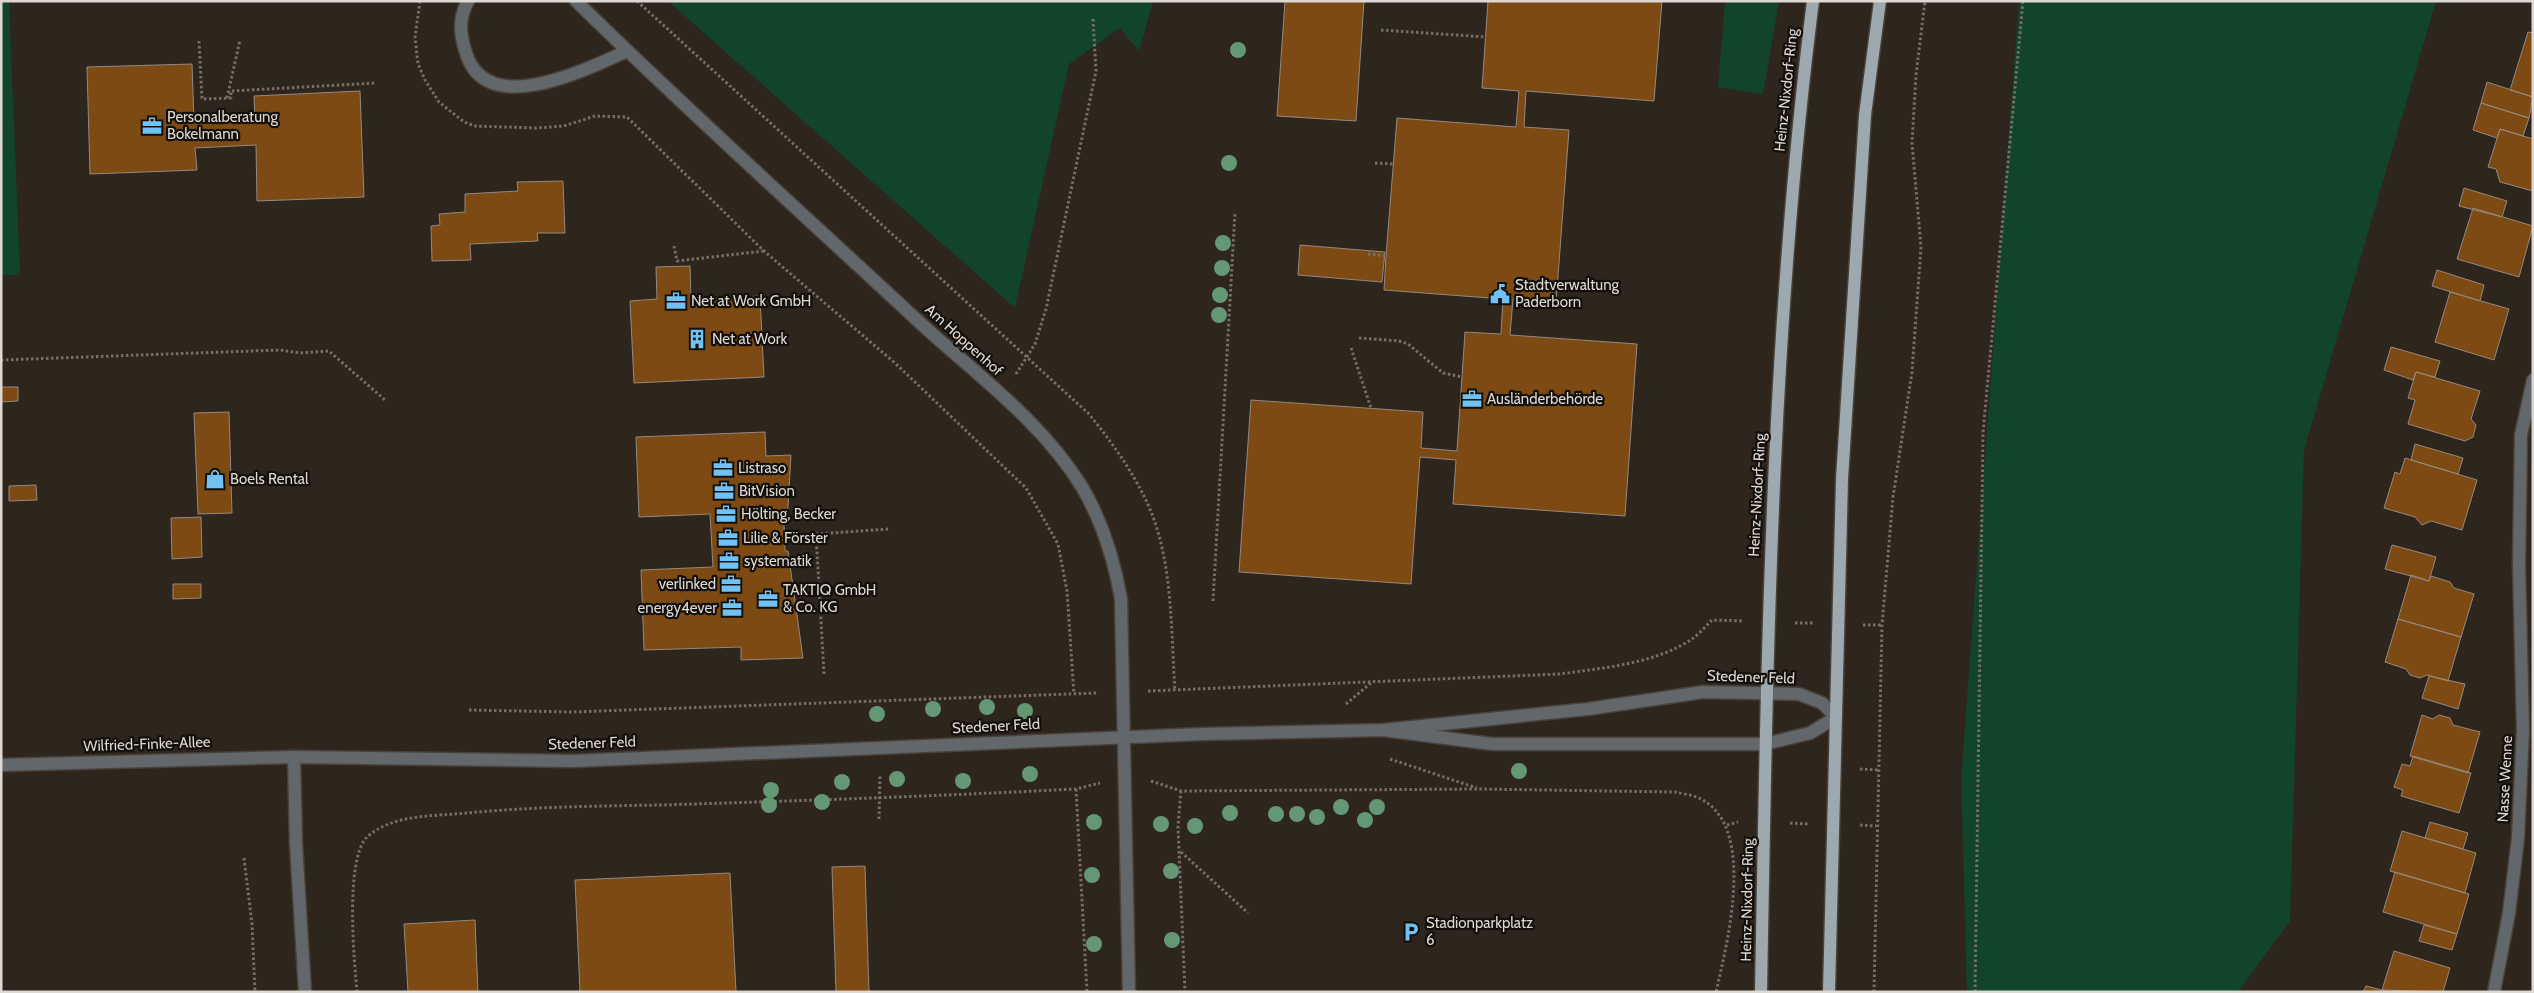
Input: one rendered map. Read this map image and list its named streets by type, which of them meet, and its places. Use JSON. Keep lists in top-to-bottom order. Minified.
{"streets":{"main road":["Heinz-Nixdorf-Ring"],"street":["Am Hoppenhof","Stedener Feld","Wilfried-Finke-Allee","Nasse Wenne"]},"crossings":[["Heinz-Nixdorf-Ring","Stedener Feld"],["Am Hoppenhof","Stedener Feld"],["Stedener Feld","Wilfried-Finke-Allee"]],"places":{"office":["Personalberatung Bokelmann","Net at Work GmbH","Ausländerbehörde","Listraso","BitVision","Hölting, Becker","Lilie & Förster","systematik","verlinked","TAKTIQ GmbH & Co. KG","energy4ever"],"public building":["Stadtverwaltung Paderborn"],"building":["Net at Work"],"shop":["Boels Rental"],"parking":["Stadionparkplatz 6"]}}
